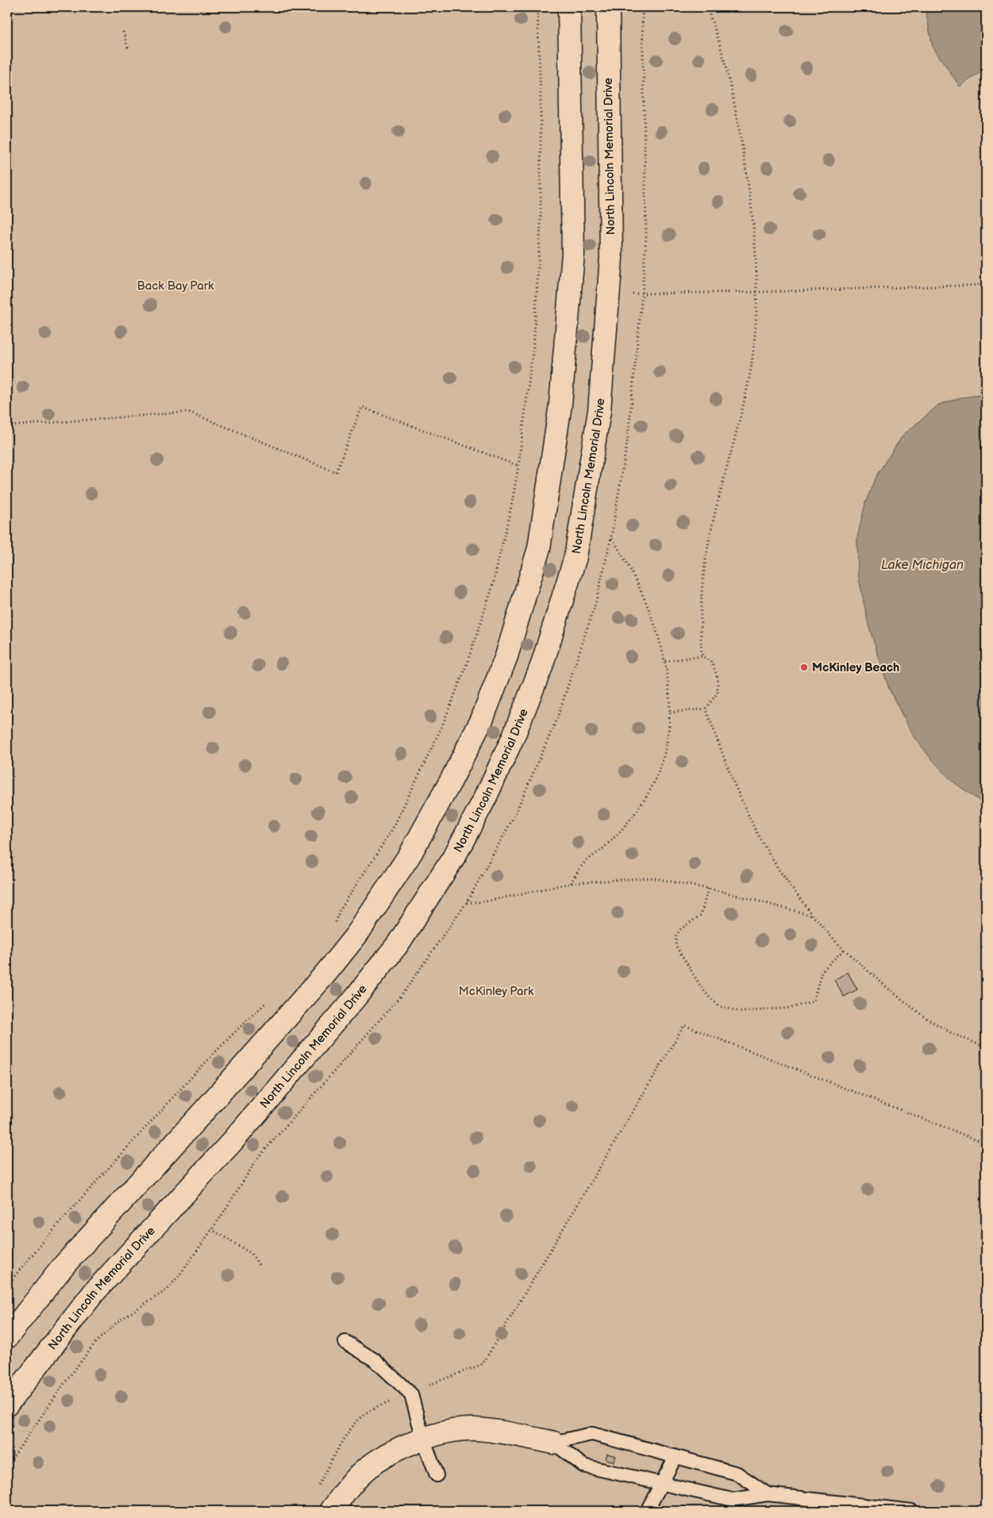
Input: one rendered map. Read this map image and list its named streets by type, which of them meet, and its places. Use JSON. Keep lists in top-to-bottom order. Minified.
{"streets":{"main road":["North Lincoln Memorial Drive"]},"water":["Lake Michigan"],"parks":["Back Bay Park","McKinley Park"],"places":["McKinley Beach"]}
